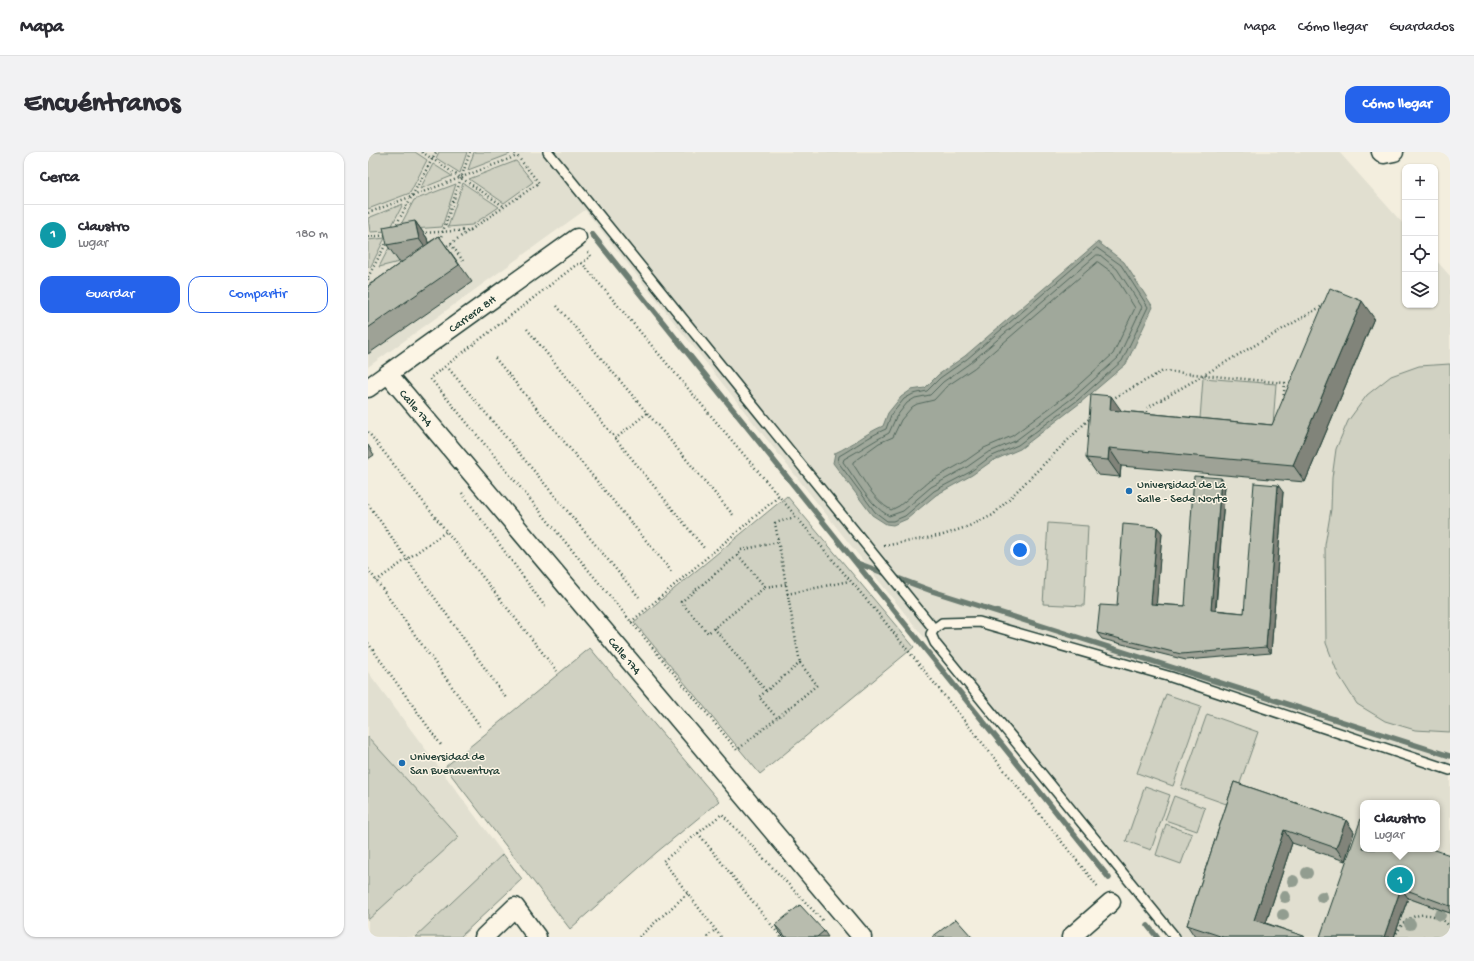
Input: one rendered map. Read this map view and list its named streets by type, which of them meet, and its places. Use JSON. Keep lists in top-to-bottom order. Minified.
{"streets":{"street":["Carrera 8H","Calle 174"]},"crossings":[["Carrera 8H","Calle 174"]],"places":["Universidad de La Salle - Sede Norte","Universidad de San Buenaventura"],"page":{"header":"Mapa","nav":["Mapa","Cómo llegar","Guardados"],"buttons":["Cómo llegar",["Guardar","Compartir"]],"title":"Encuéntranos","heading":"Cerca","map_buttons":["+","−"],"list":[{"mark":"1","name":"Claustro","note":"Lugar","value":"180 m"}],"popup":["Claustro","Lugar"],"pins":"1"}}
